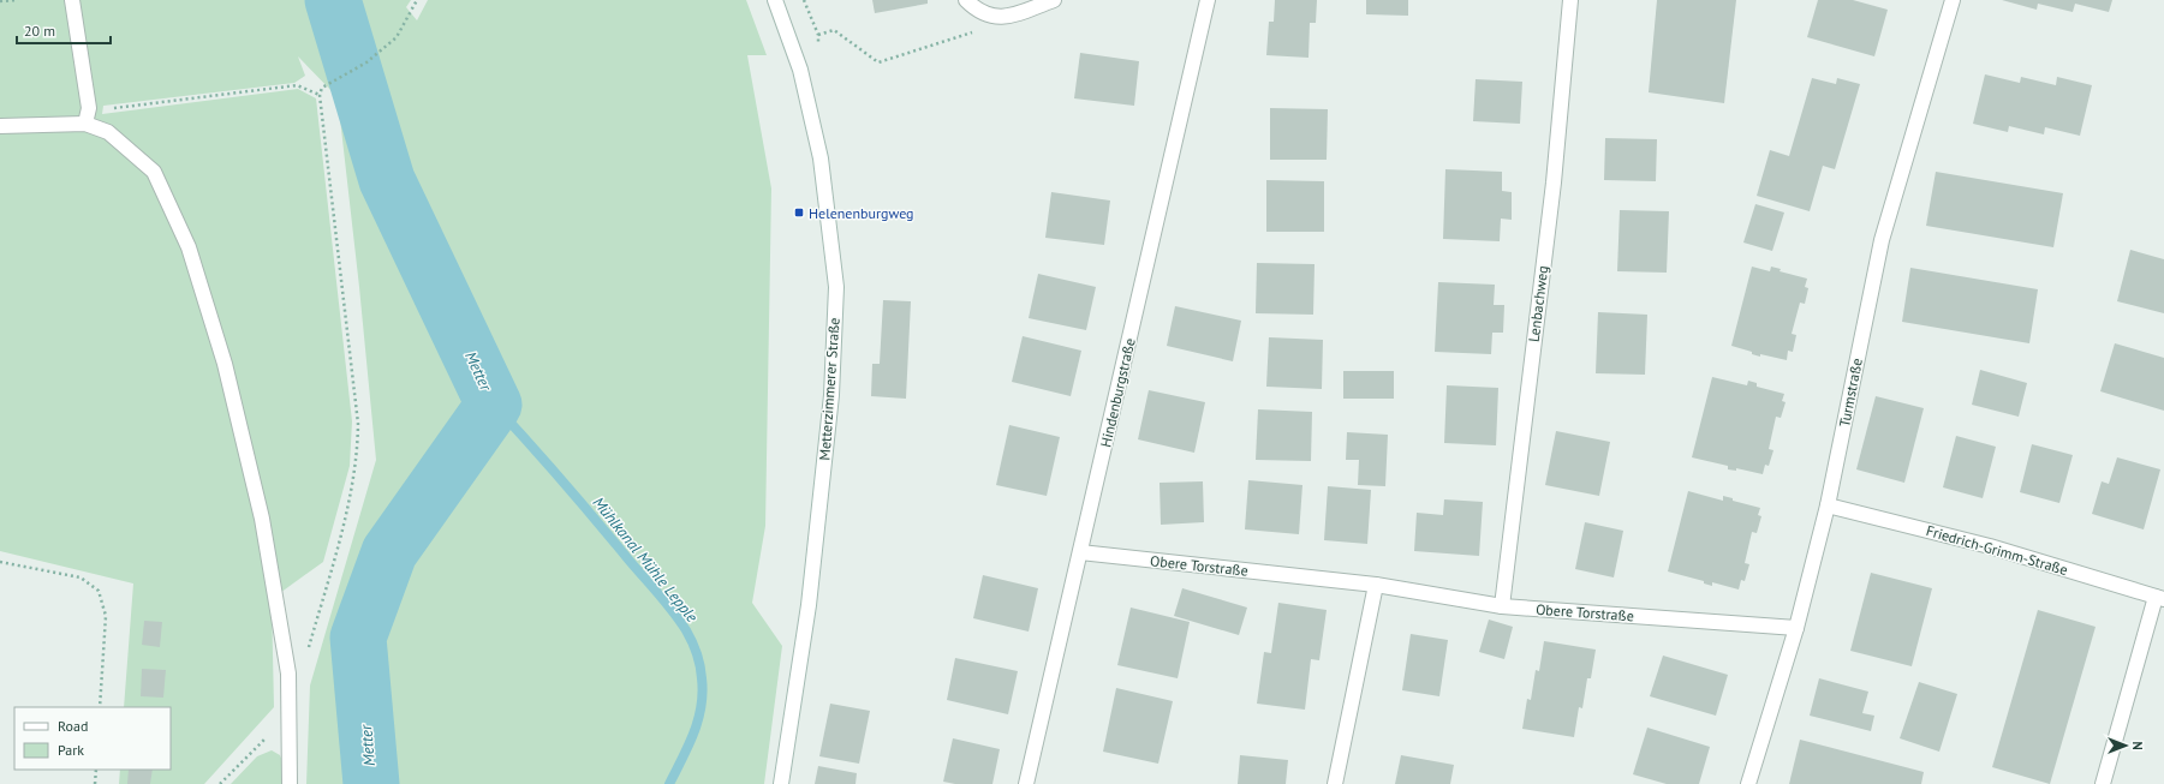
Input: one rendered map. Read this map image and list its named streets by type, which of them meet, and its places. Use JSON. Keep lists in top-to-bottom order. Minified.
{"streets":{"street":["Lenbachweg","Metterzimmerer Straße","Hindenburgstraße","Turmstraße","Friedrich-Grimm-Straße","Obere Torstraße"]},"crossings":[["Lenbachweg","Obere Torstraße"],["Hindenburgstraße","Obere Torstraße"],["Turmstraße","Friedrich-Grimm-Straße"],["Turmstraße","Obere Torstraße"]],"water":["Metter","Mühlkanal Mühle Lepple"],"places":{"transit":["Helenenburgweg"]},"legend":["Road","Park"],"scale_bar":"20 m","north":"right"}
